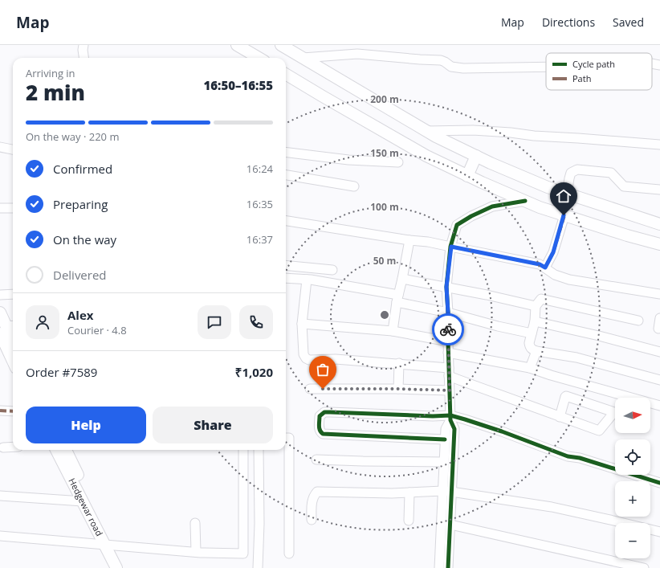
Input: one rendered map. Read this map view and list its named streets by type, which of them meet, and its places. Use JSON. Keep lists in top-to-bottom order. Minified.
{"streets":{"main road":["Hedgewar road"]},"legend":["Cycle path","Path"],"north":"right","page":{"header":"Map","nav":["Map","Directions","Saved"],"heading":["2 min","Arriving in","16:50–16:55"],"panel":["Alex","Courier · 4.8","Order #7589","₹1,020"],"bar":"On the way · 220 m","list":[["Confirmed","16:24"],["Preparing","16:35"],["On the way","16:37"],"Delivered"],"map_buttons":["+","−"],"buttons":["Help","Share"]},"rings":["200 m","150 m","100 m","50 m"]}
